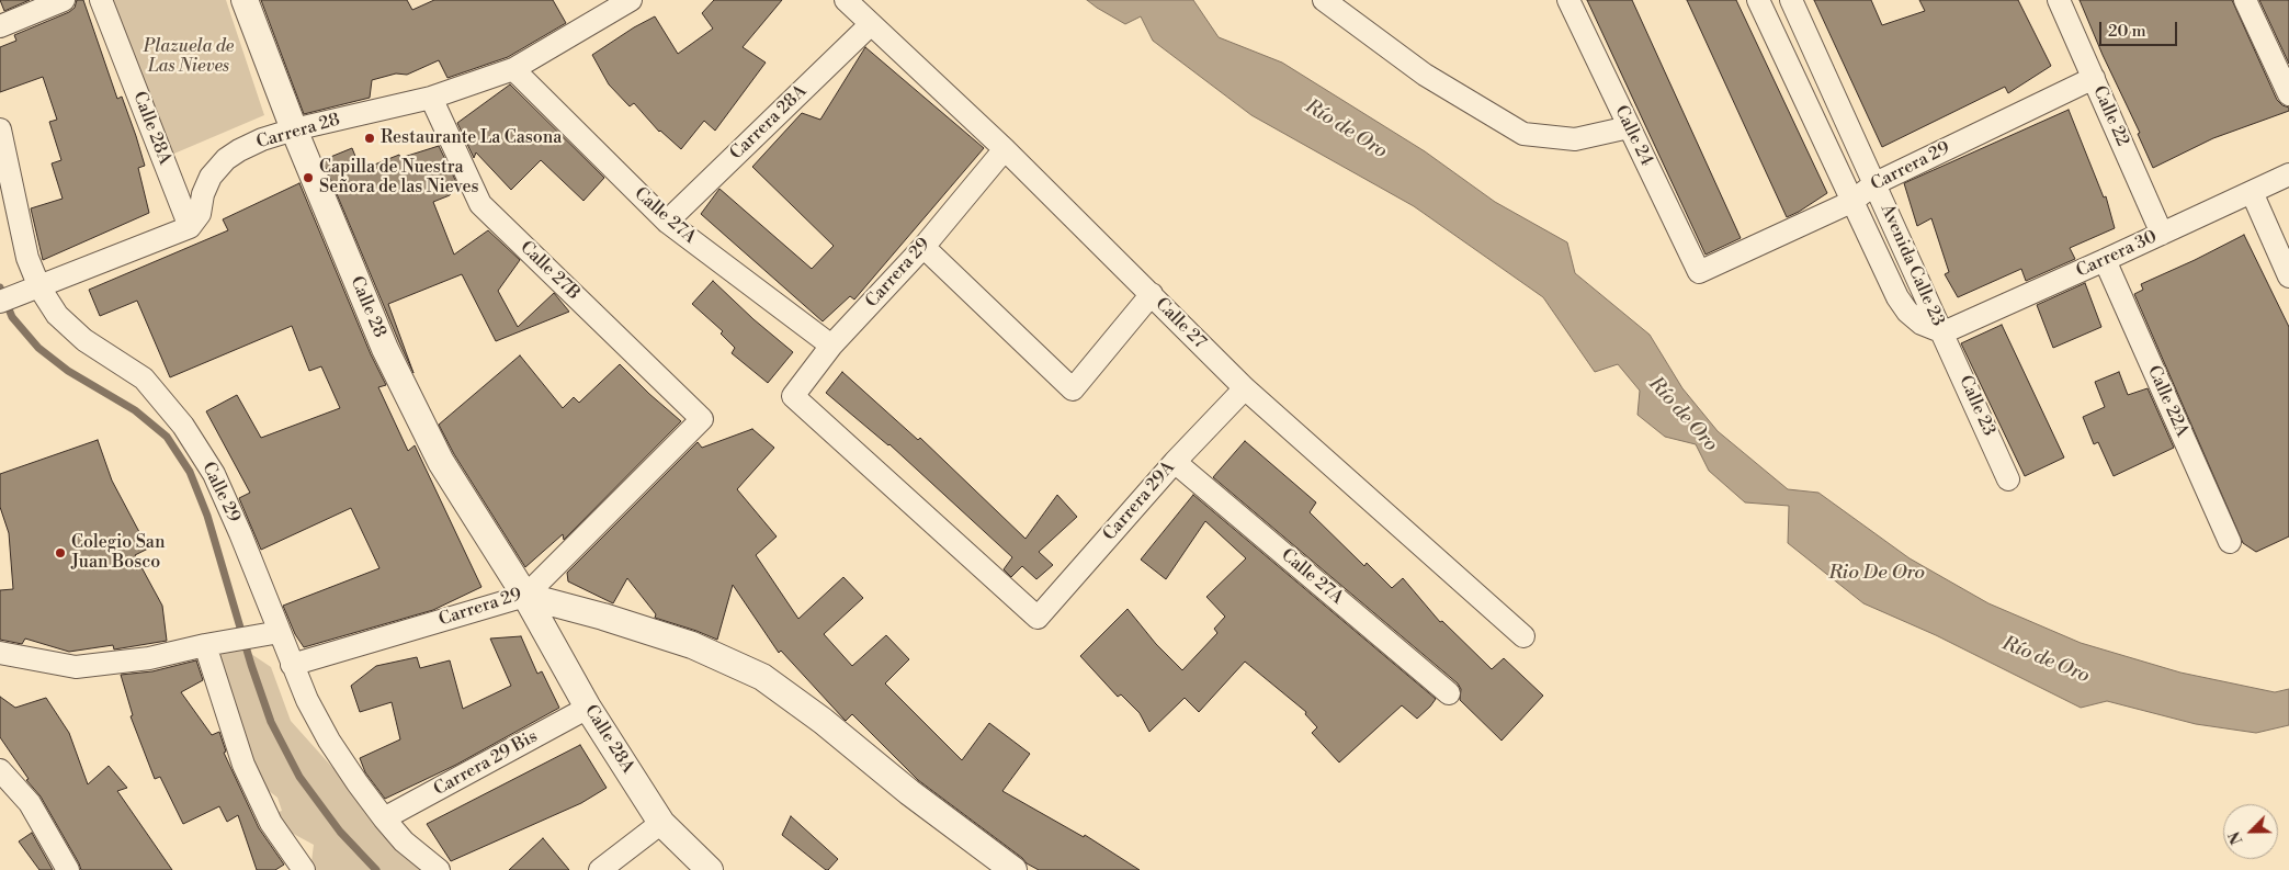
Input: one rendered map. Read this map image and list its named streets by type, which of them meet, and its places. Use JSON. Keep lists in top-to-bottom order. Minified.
{"streets":{"street":["Calle 22","Carrera 28A","Calle 28A","Carrera 28","Calle 24","Carrera 29","Calle 27A","Carrera 30","Avenida Calle 23","Calle 27B","Calle 28","Calle 27","Calle 22A","Calle 23","Calle 29","Carrera 29A","Carrera 29 Bis"]},"crossings":[["Calle 22","Carrera 29"],["Calle 22","Carrera 30"],["Carrera 28A","Calle 27A"],["Carrera 28A","Calle 27"],["Calle 28A","Carrera 28"],["Calle 28A","Carrera 29"],["Calle 28A","Calle 28"],["Calle 28A","Carrera 29 Bis"],["Carrera 28","Calle 27A"],["Carrera 28","Calle 27B"],["Carrera 28","Calle 28"],["Calle 24","Carrera 29"],["Carrera 29","Calle 27A"],["Carrera 29","Avenida Calle 23"],["Carrera 29","Calle 27B"],["Carrera 29","Calle 28"],["Carrera 29","Calle 27"],["Carrera 29","Calle 29"],["Carrera 29","Carrera 29A"],["Calle 27A","Carrera 29A"],["Carrera 30","Avenida Calle 23"],["Carrera 30","Calle 22A"],["Carrera 30","Calle 23"],["Avenida Calle 23","Calle 23"],["Calle 27","Carrera 29A"],["Calle 29","Carrera 29 Bis"]],"water":["Río de Oro","Rio De Oro"],"parks":["Plazuela de Las Nieves"],"places":["Restaurante La Casona","Capilla de Nuestra Señora de las Nieves","Colegio San Juan Bosco"],"scale_bar":"20 m","north":"bottom left"}
